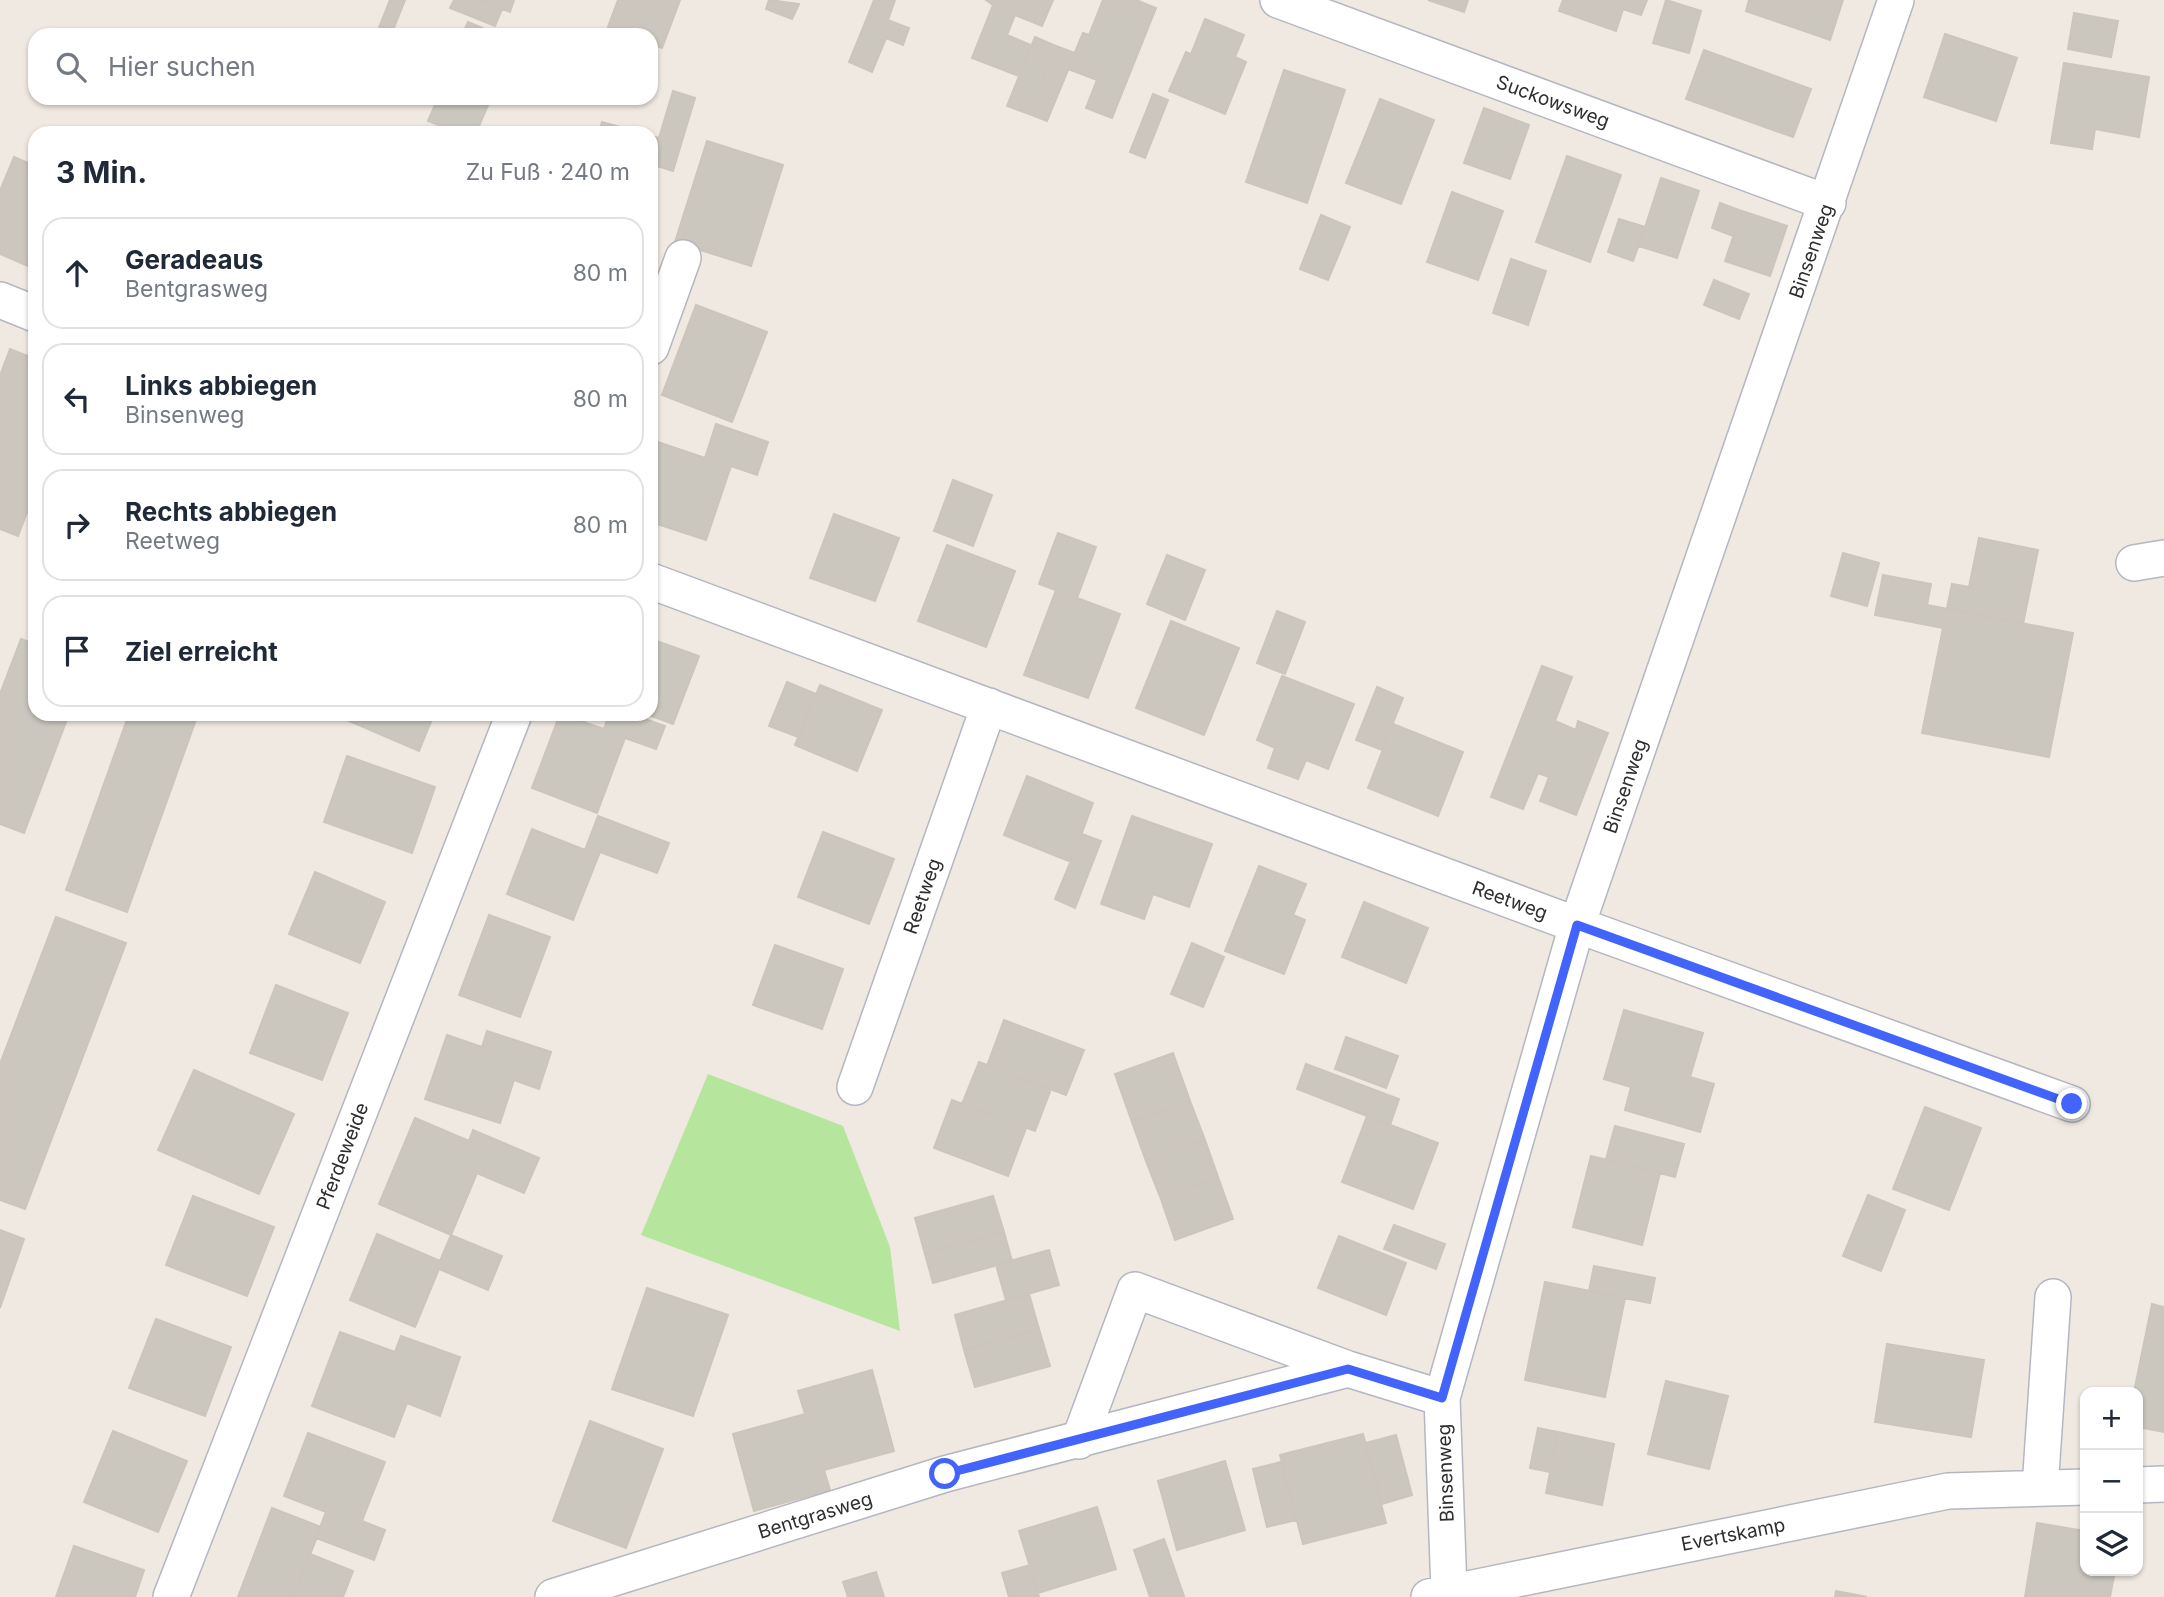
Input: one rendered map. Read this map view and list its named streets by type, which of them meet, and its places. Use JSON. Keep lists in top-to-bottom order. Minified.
{"streets":{"street":["Suckowsweg","Binsenweg","Reetweg","Pferdeweide","Bentgrasweg","Evertskamp"]},"crossings":[["Suckowsweg","Binsenweg"],["Binsenweg","Reetweg"],["Binsenweg","Evertskamp"]],"page":{"search":"Hier suchen","heading":["3 Min.","Zu Fuß · 240 m"],"list":[["Geradeaus","Bentgrasweg","80 m"],["Links abbiegen","Binsenweg","80 m"],["Rechts abbiegen","Reetweg","80 m"],"Ziel erreicht"],"map_buttons":["+","−"]}}
